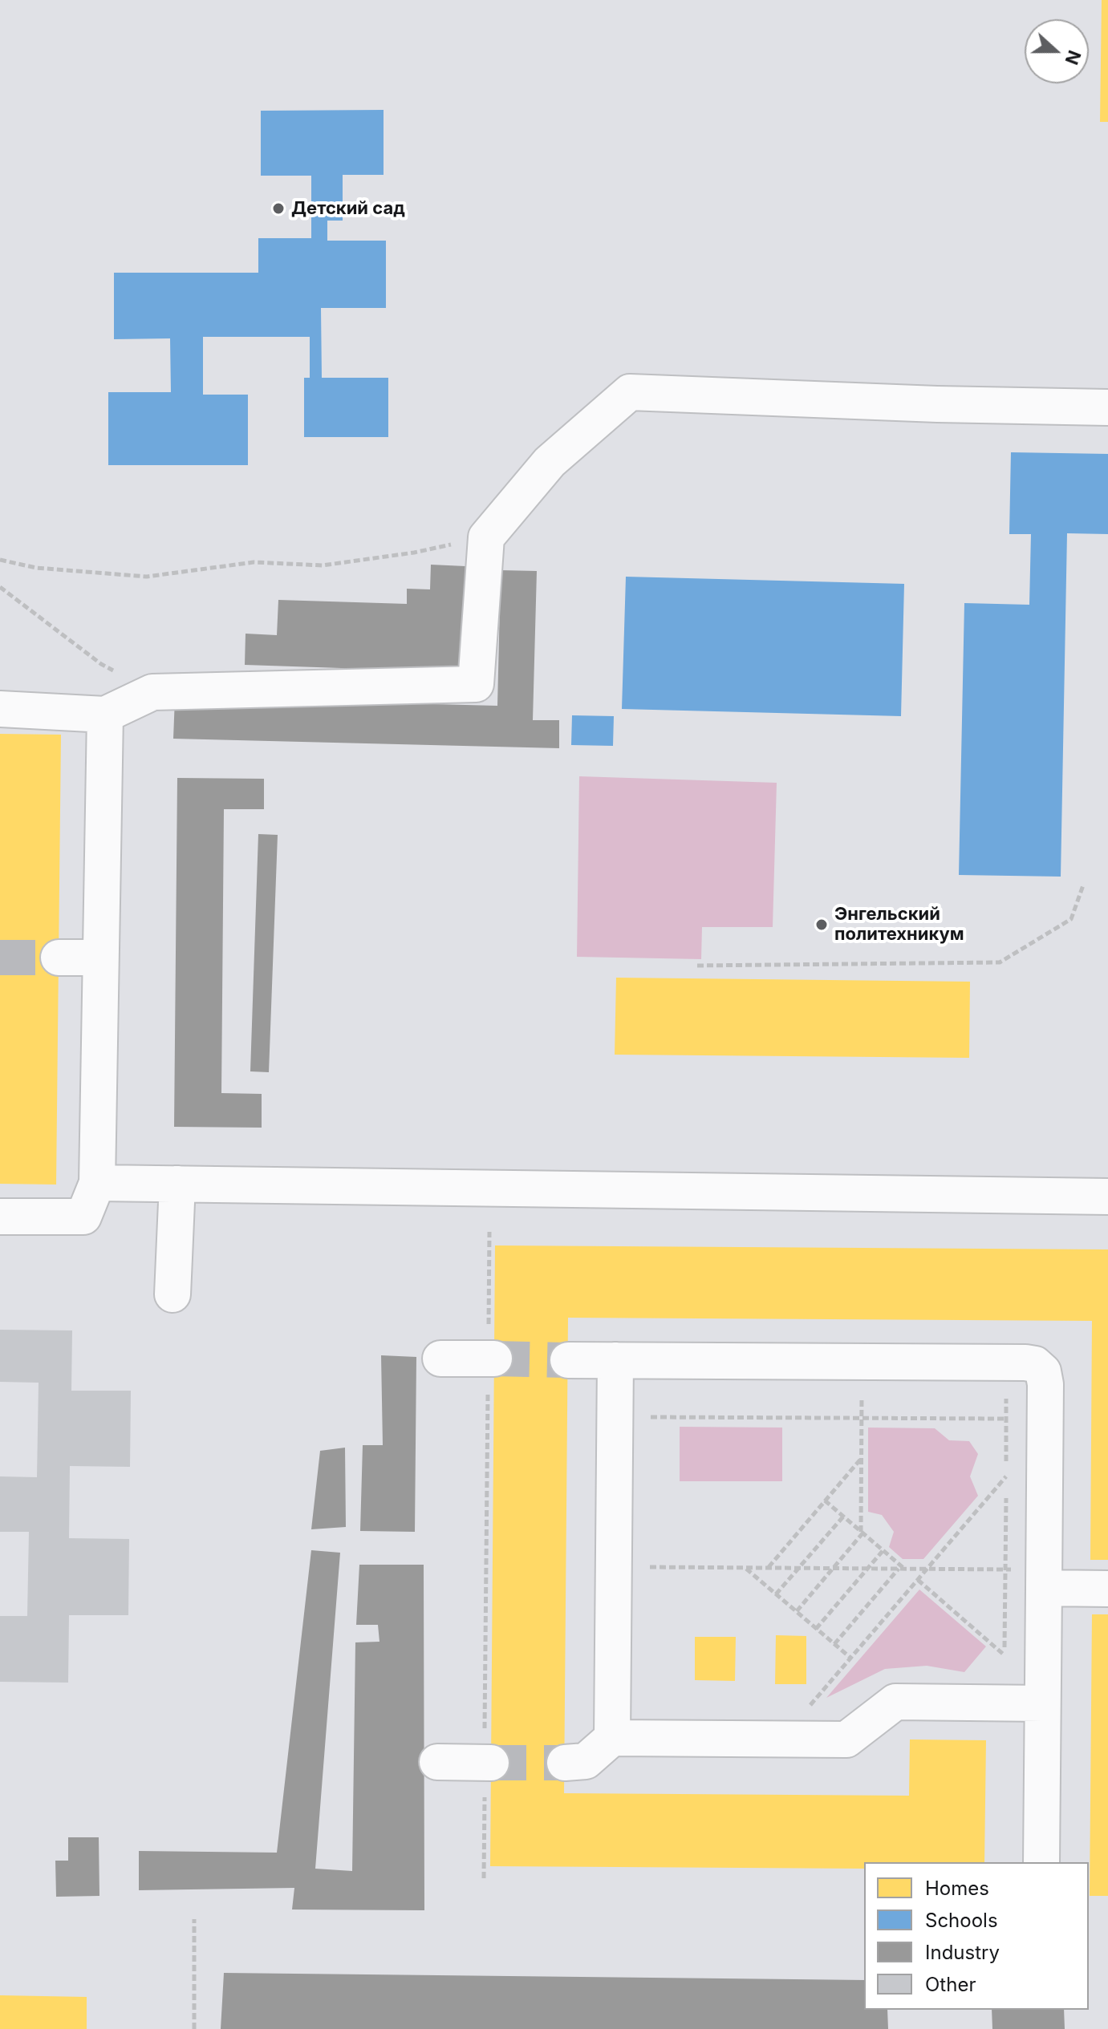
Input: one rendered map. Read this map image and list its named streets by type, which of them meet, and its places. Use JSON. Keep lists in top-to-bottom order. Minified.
{"places":["Детский сад","Энгельский политехникум"],"legend":["Homes","Schools","Industry","Other"],"north":"right"}
